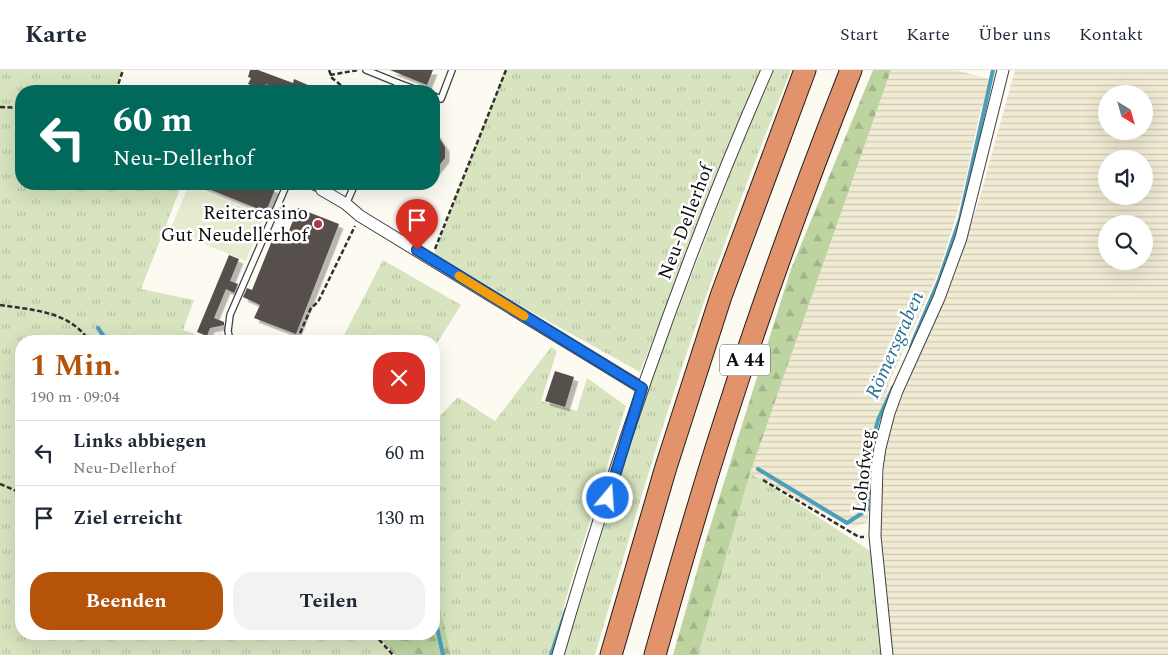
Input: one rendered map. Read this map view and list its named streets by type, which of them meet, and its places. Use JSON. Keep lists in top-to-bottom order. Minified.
{"streets":{"highway":["A 44"],"street":["Neu-Dellerhof","Lohofweg"]},"water":["Römersgraben"],"places":["Reitercasino Gut Neudellerhof"],"north":"bottom right","page":{"header":"Karte","nav":["Start","Karte","Über uns","Kontakt"],"turn":["60 m","Neu-Dellerhof"],"heading":["1 Min.","190 m · 09:04"],"list":[{"name":"Links abbiegen","note":"Neu-Dellerhof","value":"60 m"},{"name":"Ziel erreicht","value":"130 m"}],"buttons":["Beenden","Teilen"]}}
